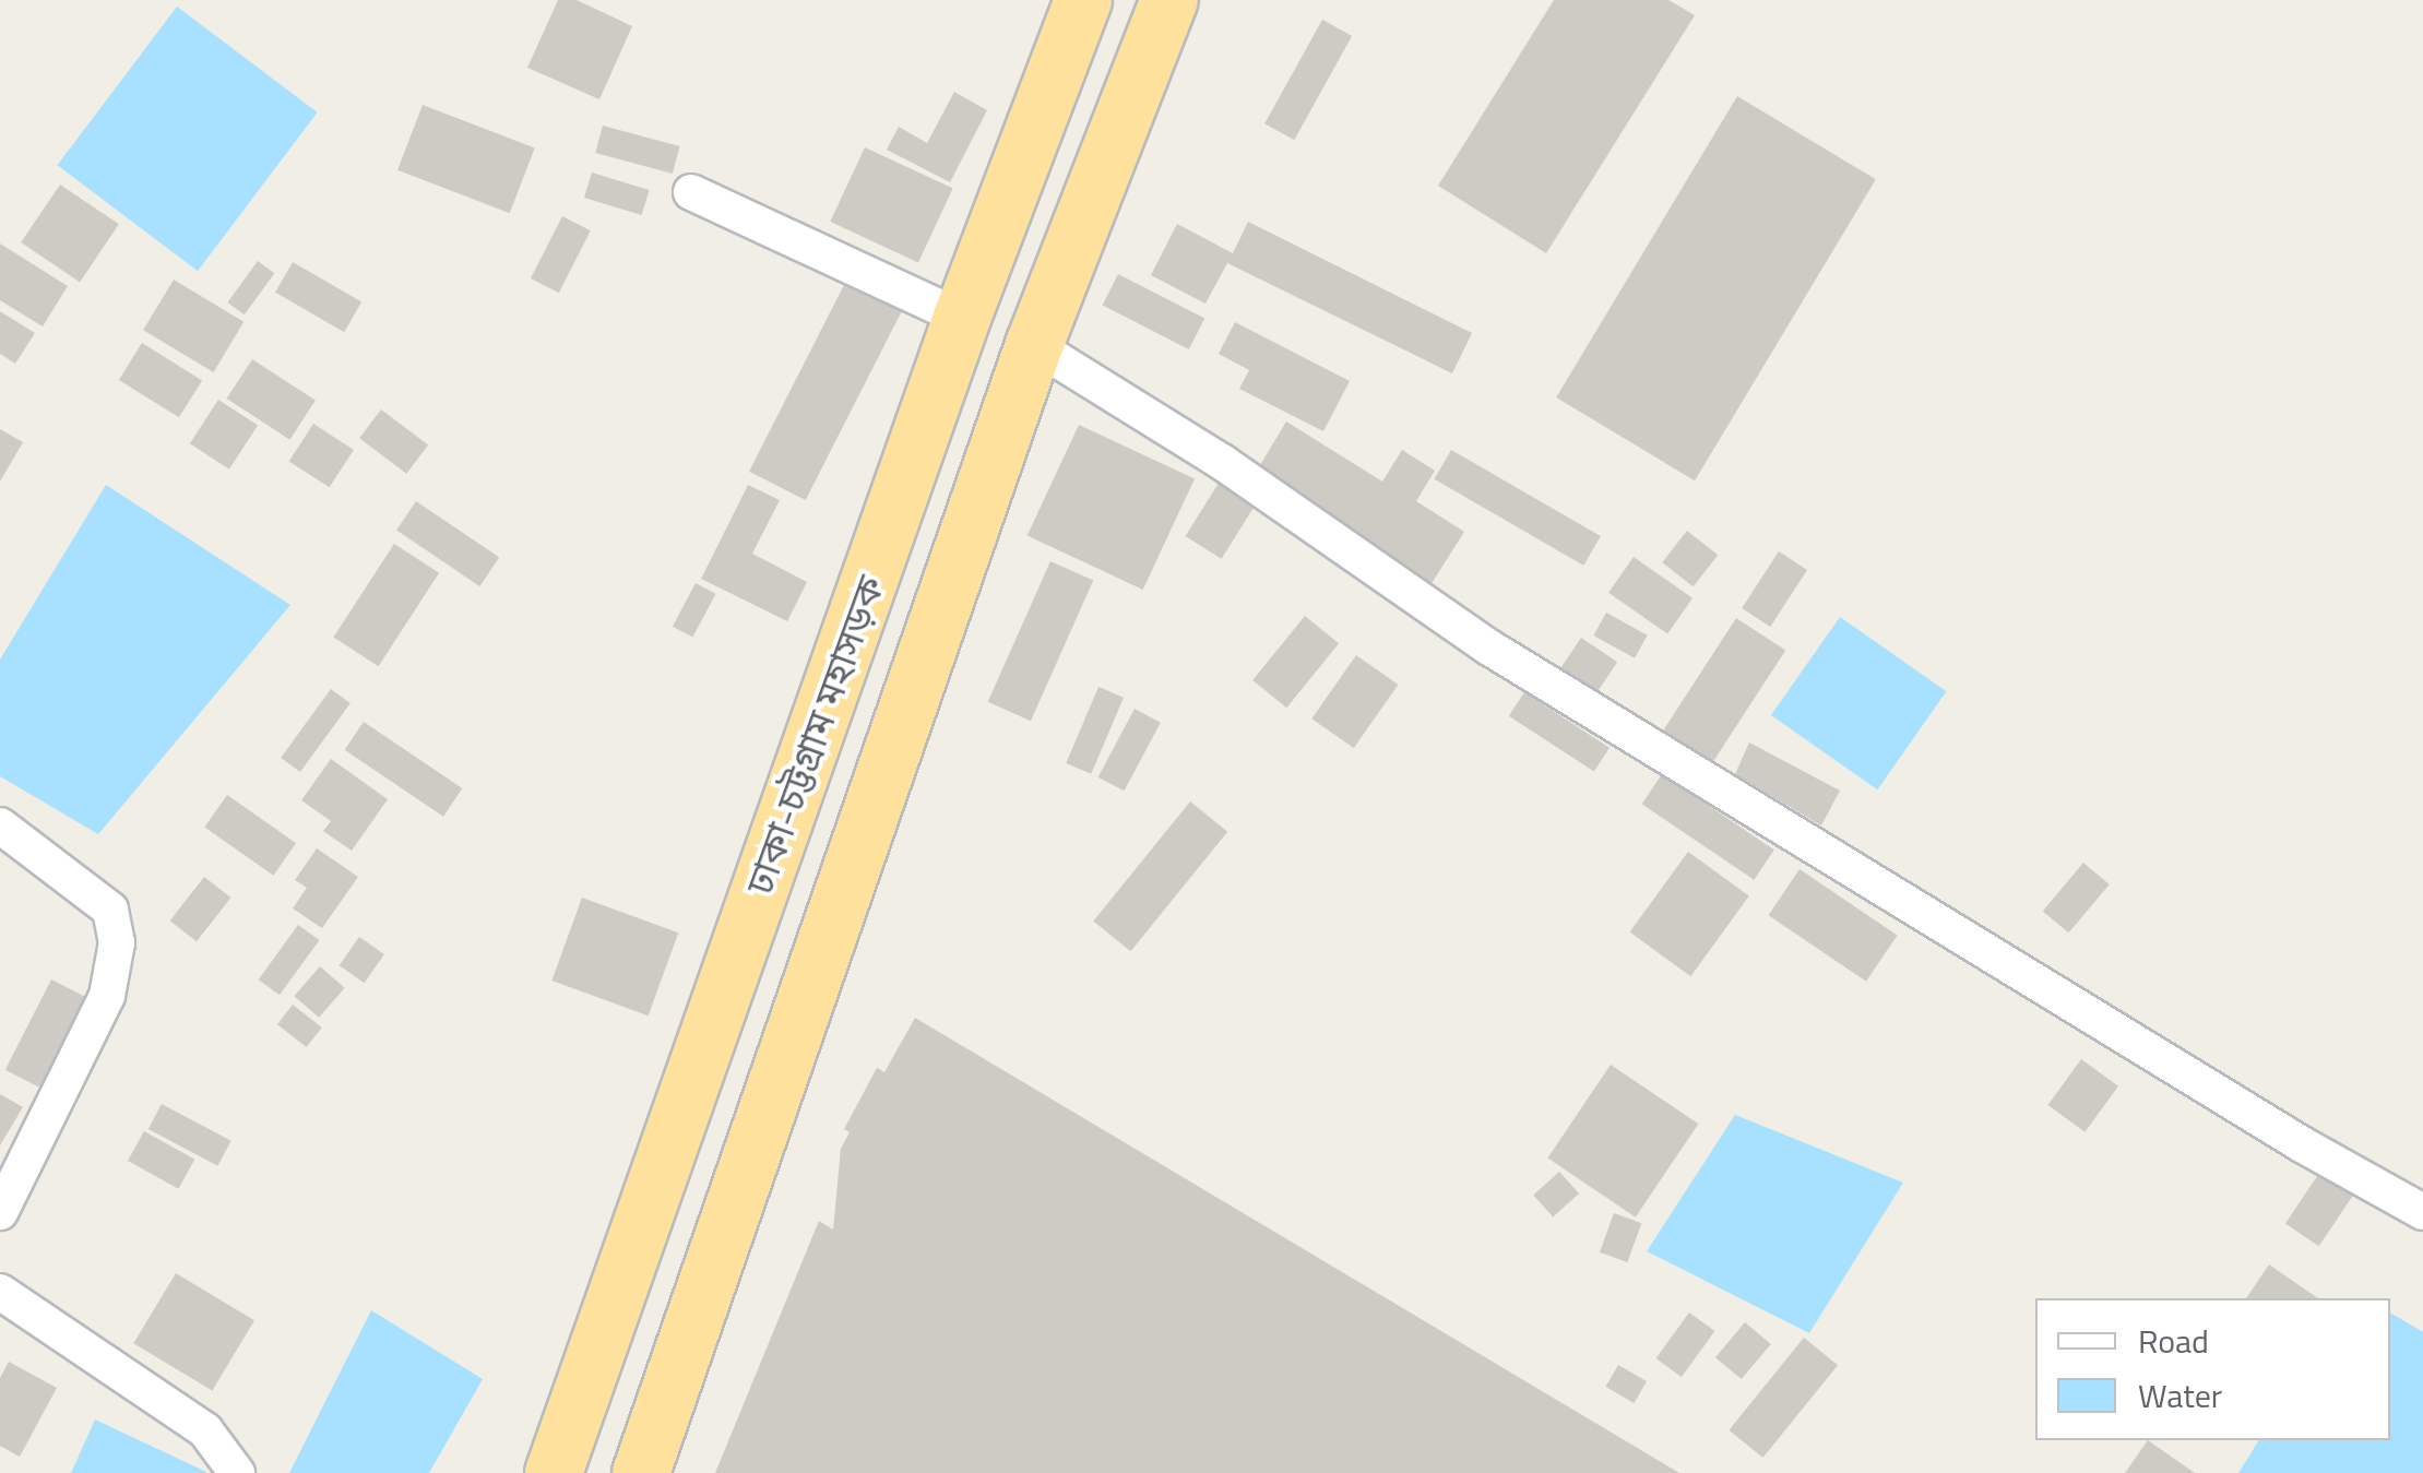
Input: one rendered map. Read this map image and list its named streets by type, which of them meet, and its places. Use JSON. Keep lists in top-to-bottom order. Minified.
{"streets":{"highway":["ঢাকা-চট্টগ্রাম মহাসড়ক"]},"legend":["Road","Water"]}
